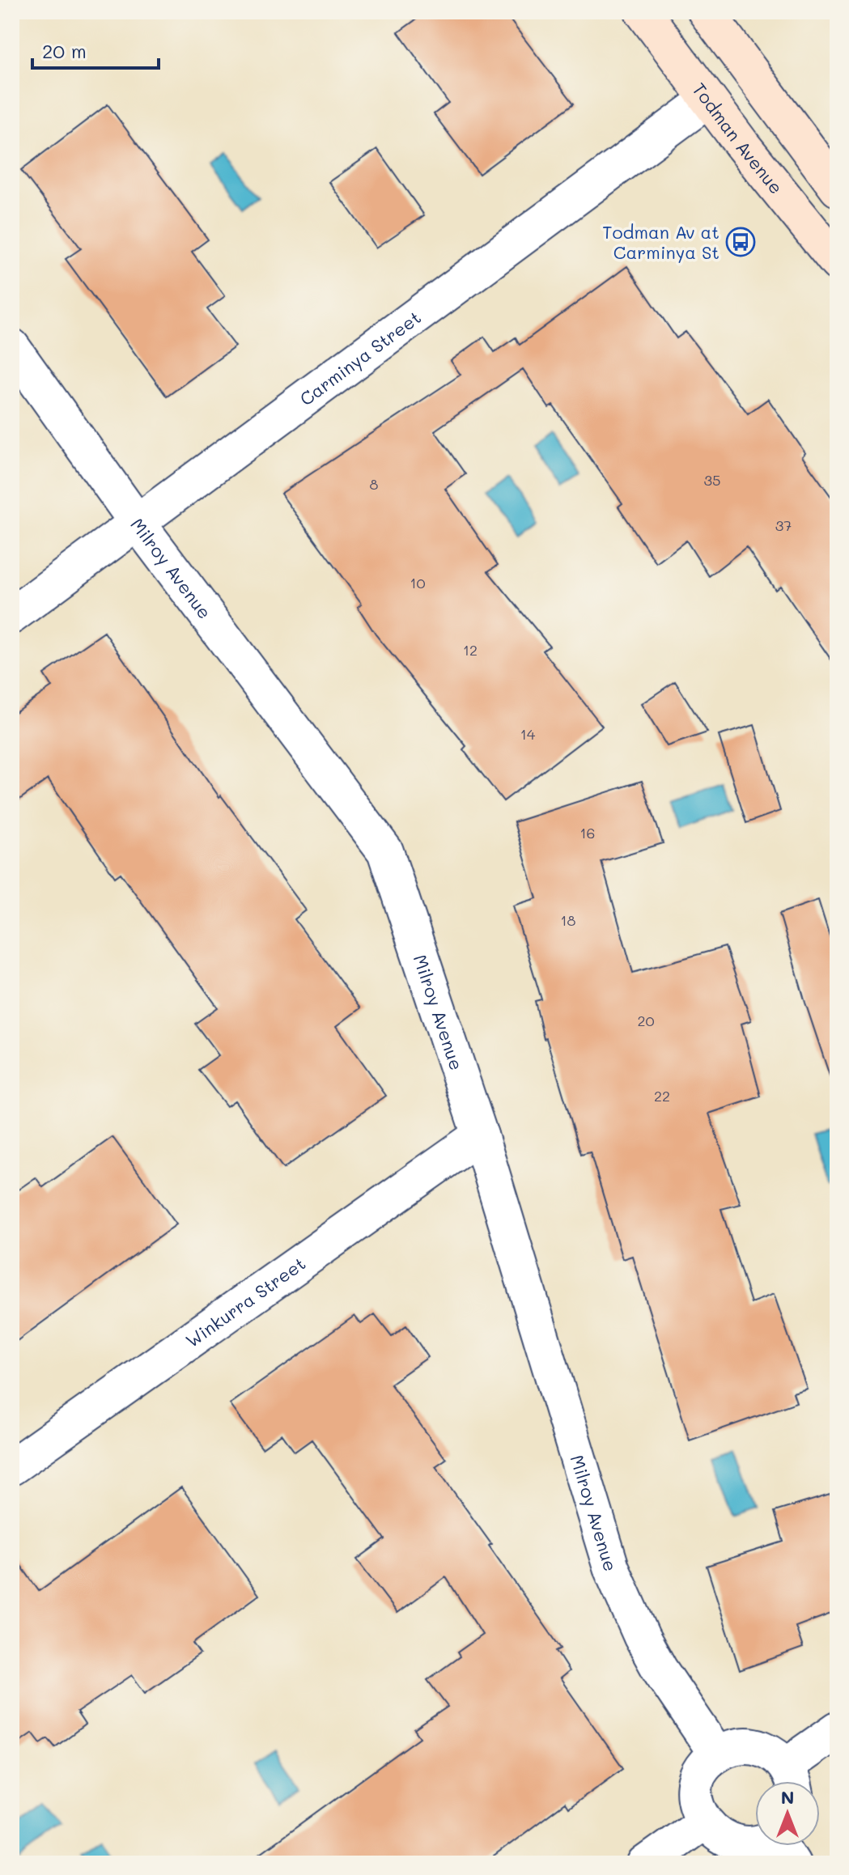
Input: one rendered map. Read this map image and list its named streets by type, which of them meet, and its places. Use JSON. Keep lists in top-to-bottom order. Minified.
{"streets":{"main road":["Todman Avenue"],"street":["Carminya Street","Milroy Avenue","Winkurra Street"]},"crossings":[["Todman Avenue","Carminya Street"],["Carminya Street","Milroy Avenue"],["Milroy Avenue","Winkurra Street"]],"places":{"bus stop":["Todman Av at Carminya St"]},"house_numbers":["35","8","37","10","12","14","16","18","20","22"],"scale_bar":"20 m","north":"top"}
